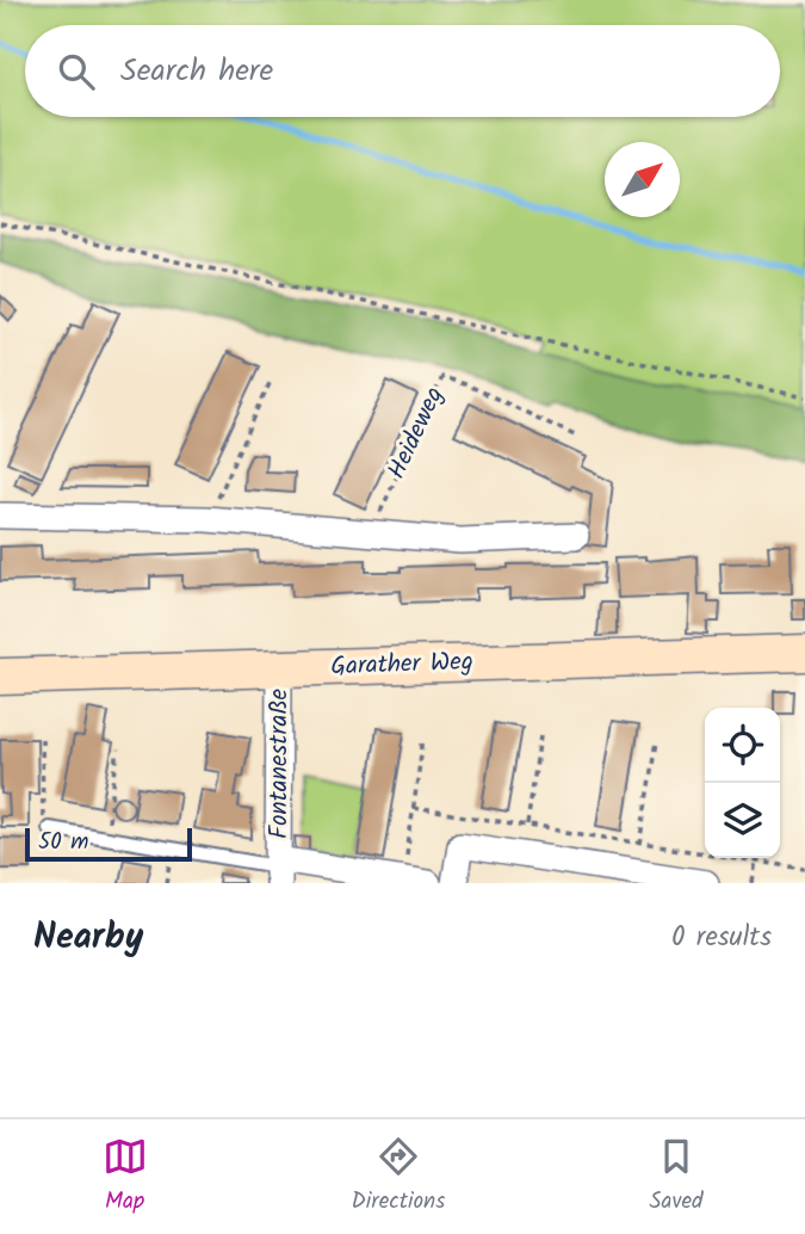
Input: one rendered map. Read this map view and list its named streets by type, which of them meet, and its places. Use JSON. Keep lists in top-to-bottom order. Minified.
{"streets":{"street":["Garather Weg","Fontanestraße"],"path":["Heideweg"]},"crossings":[["Garather Weg","Fontanestraße"]],"scale_bar":"50 m","north":"top right","page":{"search":"Search here","scale":"50 m","heading":["Nearby","0 results"],"nav":["Map","Directions","Saved"]}}
